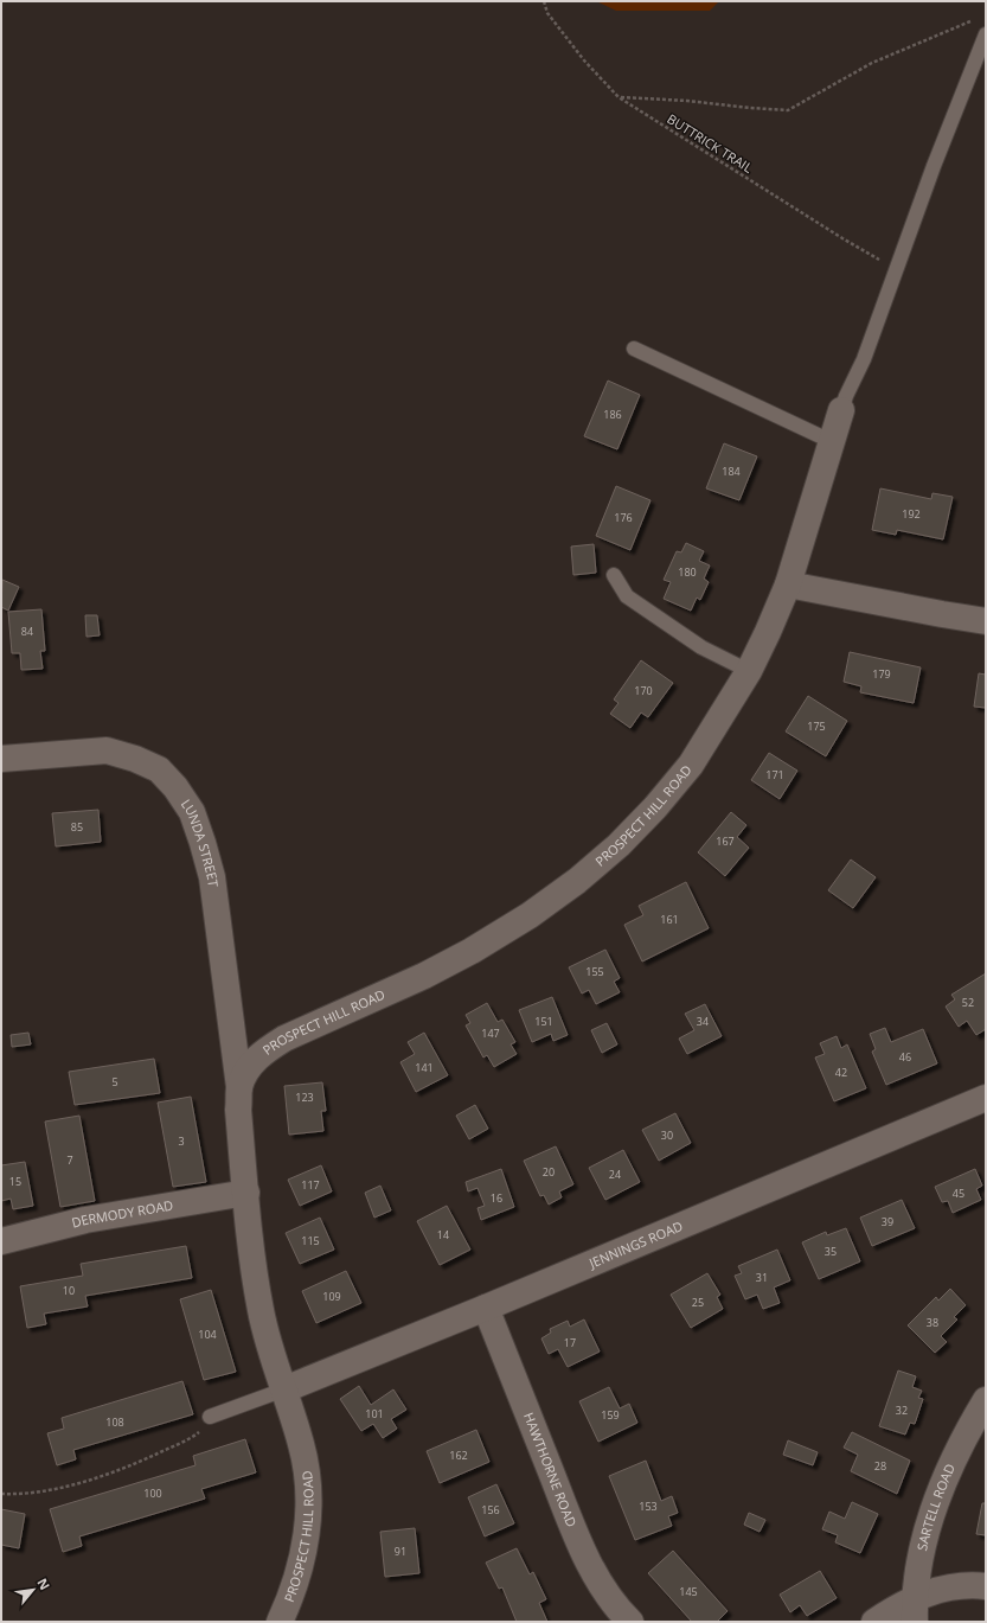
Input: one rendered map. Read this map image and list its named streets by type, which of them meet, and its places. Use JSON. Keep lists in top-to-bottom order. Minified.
{"streets":{"street":["PROSPECT HILL ROAD","LUNDA STREET","DERMODY ROAD","JENNINGS ROAD","HAWTHORNE ROAD","SARTELL ROAD"],"path":["BUTTRICK TRAIL"]},"crossings":[["PROSPECT HILL ROAD","LUNDA STREET"],["PROSPECT HILL ROAD","DERMODY ROAD"],["PROSPECT HILL ROAD","JENNINGS ROAD"],["JENNINGS ROAD","HAWTHORNE ROAD"]],"house_numbers":["186","184","192","176","180","84","179","170","175","171","85","167","161","155","52","151","34","147","46","141","42","5","123","30","3","7","20","24","15","117","45","16","39","14","115","35","31","10","109","25","38","104","17","32","101","159","108","162","28","100","153","156","91","145"],"north":"top right"}
